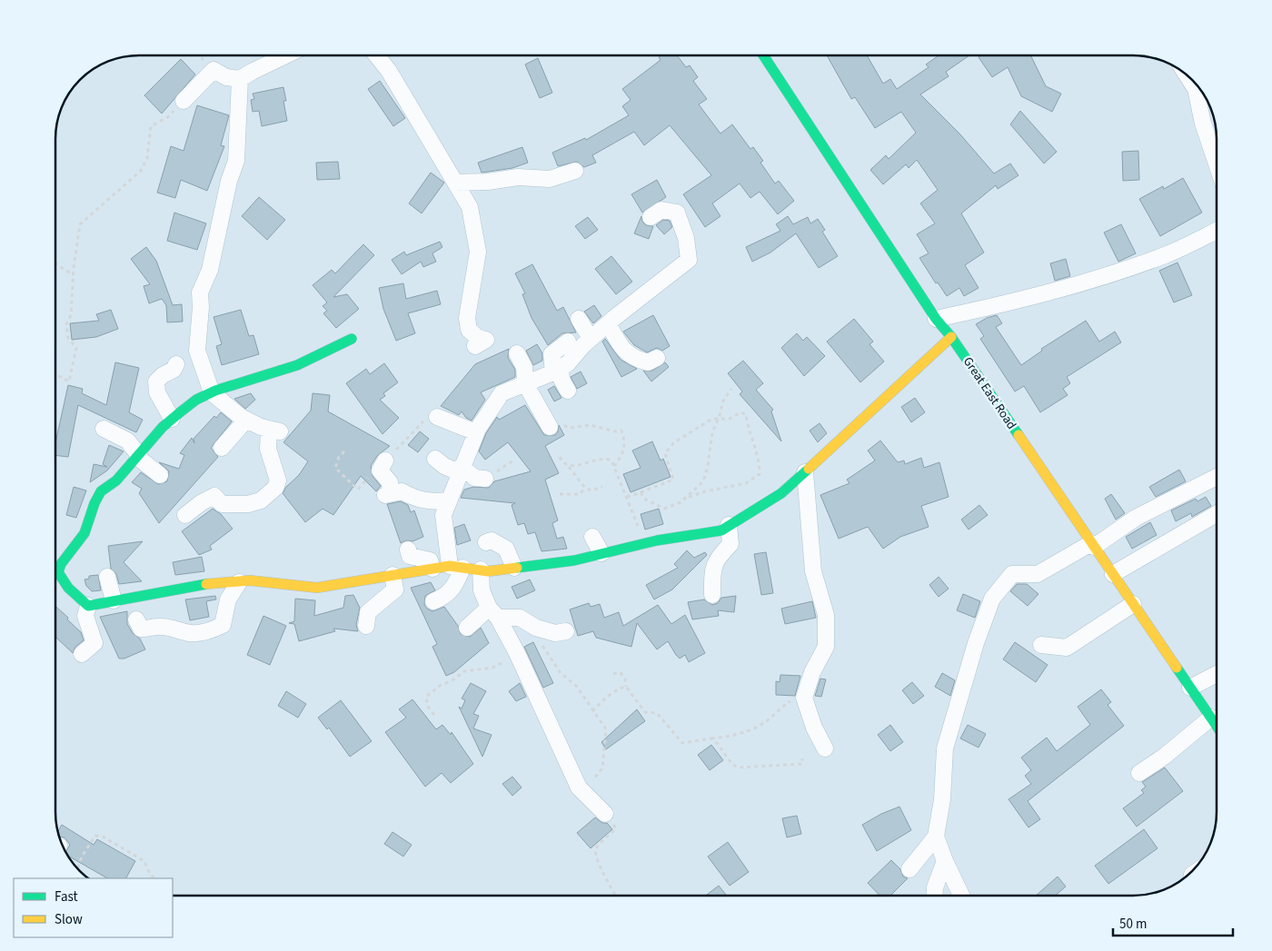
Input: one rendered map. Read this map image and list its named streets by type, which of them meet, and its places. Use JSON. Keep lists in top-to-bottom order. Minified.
{"streets":{"main road":["Great East Road"]},"legend":["Fast","Slow"],"scale_bar":"50 m"}
